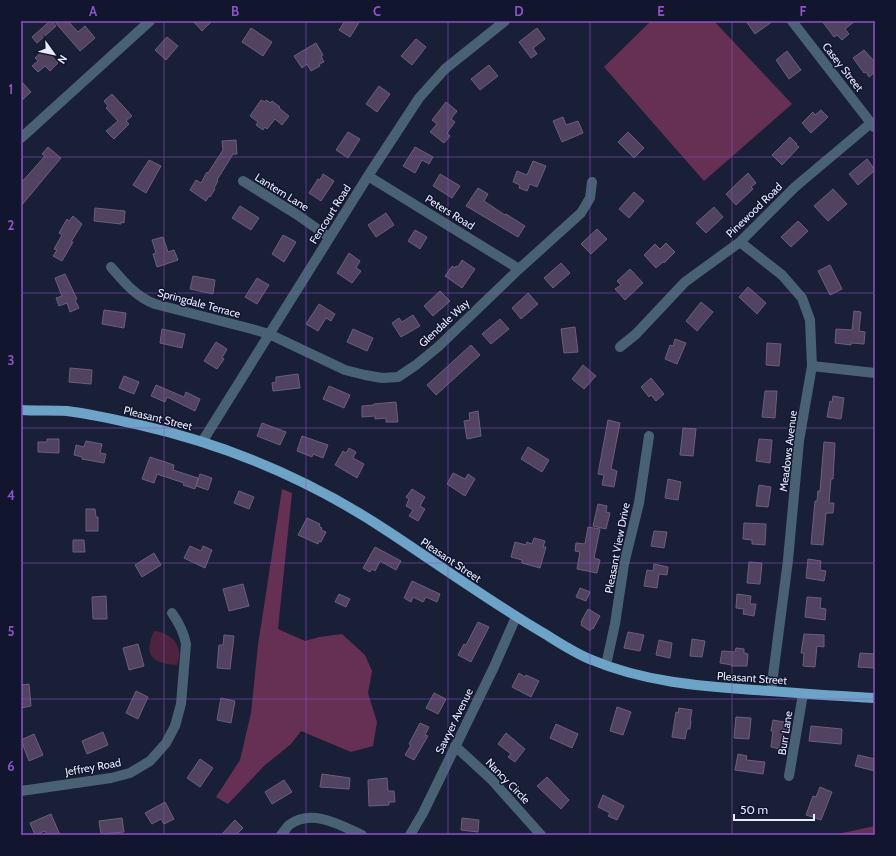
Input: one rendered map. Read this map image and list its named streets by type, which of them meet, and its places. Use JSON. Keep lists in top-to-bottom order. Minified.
{"streets":{"main road":["Pleasant Street"],"street":["Casey Street","Lantern Lane","Pinewood Road","Peters Road","Fencourt Road","Springdale Terrace","Glendale Way","Meadows Avenue","Pleasant View Drive","Sawyer Avenue","Burr Lane","Jeffrey Road","Nancy Circle"]},"crossings":[["Casey Street","Pinewood Road"],["Lantern Lane","Fencourt Road"],["Pinewood Road","Meadows Avenue"],["Peters Road","Fencourt Road"],["Peters Road","Glendale Way"],["Fencourt Road","Springdale Terrace"],["Fencourt Road","Glendale Way"],["Fencourt Road","Pleasant Street"],["Springdale Terrace","Glendale Way"],["Pleasant Street","Meadows Avenue"],["Pleasant Street","Pleasant View Drive"],["Pleasant Street","Sawyer Avenue"],["Pleasant Street","Burr Lane"],["Sawyer Avenue","Nancy Circle"]],"scale_bar":"50 m","north":"bottom right","grid":{"columns":["A","B","C","D","E","F"],"rows":["1","2","3","4","5","6"]}}
